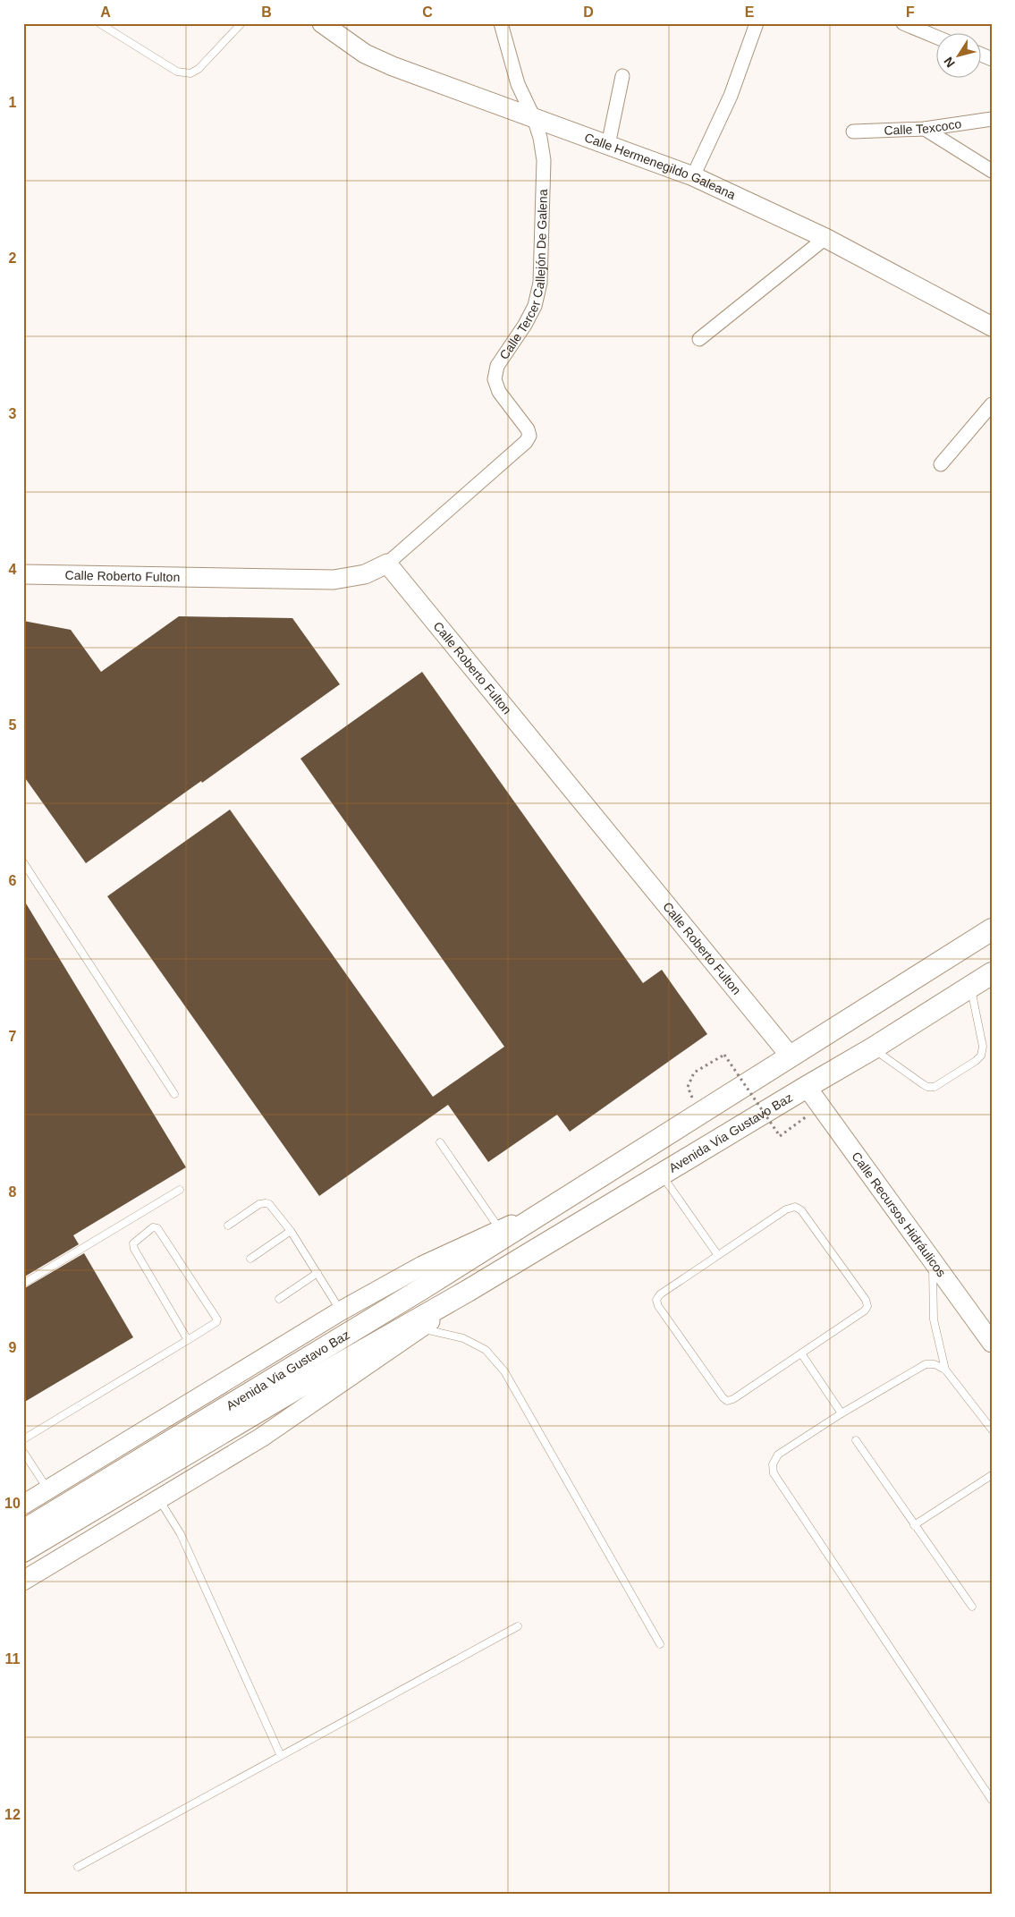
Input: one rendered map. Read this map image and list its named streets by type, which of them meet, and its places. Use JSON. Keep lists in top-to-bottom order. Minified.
{"streets":{"main road":["Calle Hermenegildo Galeana","Calle Roberto Fulton","Avenida Via Gustavo Baz","Calle Recursos Hidráulicos"],"street":["Calle Texcoco","Calle Tercer Callejón De Galena"]},"crossings":[["Calle Hermenegildo Galeana","Calle Tercer Callejón De Galena"],["Calle Tercer Callejón De Galena","Calle Roberto Fulton"],["Calle Roberto Fulton","Avenida Via Gustavo Baz"],["Avenida Via Gustavo Baz","Calle Recursos Hidráulicos"]],"north":"bottom left","grid":{"columns":["A","B","C","D","E","F"],"rows":["1","2","3","4","5","6","7","8","9","10","11","12"]}}
